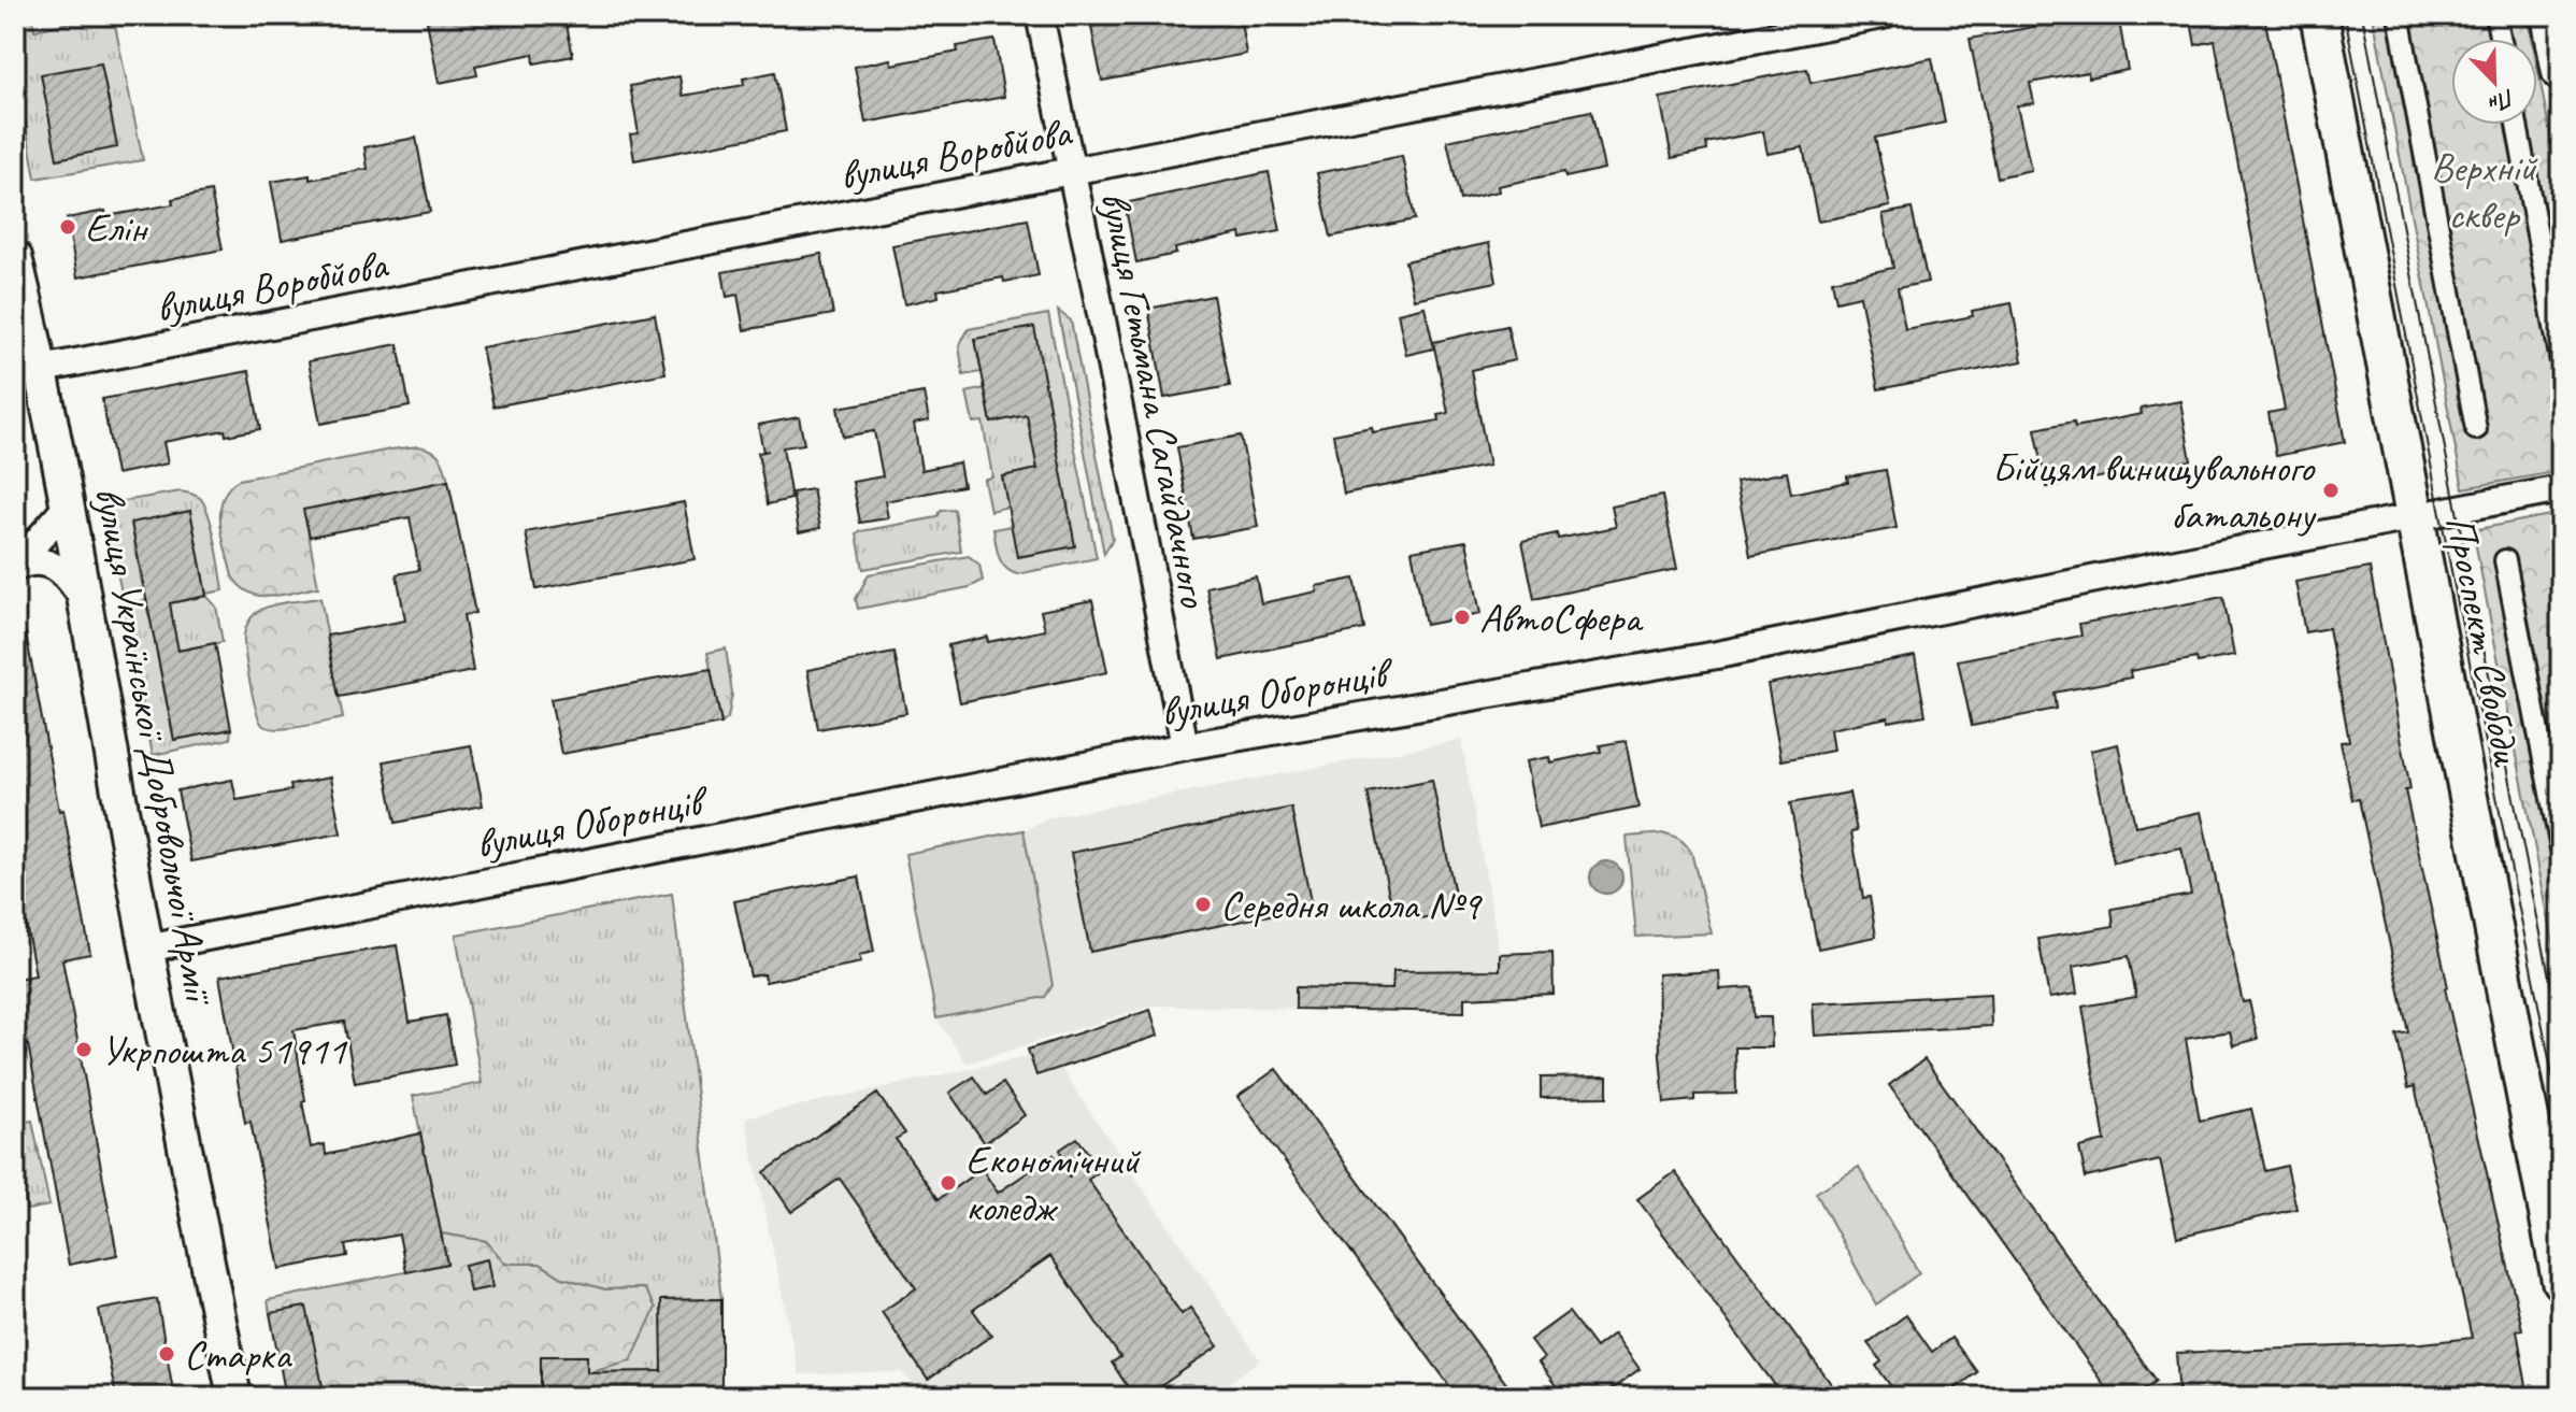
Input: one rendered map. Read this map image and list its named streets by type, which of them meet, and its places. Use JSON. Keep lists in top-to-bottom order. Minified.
{"streets":{"main road":["Проспект Свободи"],"street":["вулиця Воробйова","вулиця Гетьмана Сагайдачного","вулиця Оборонців","вулиця Української Добровольчої Армії"]},"crossings":[["вулиця Воробйова","вулиця Гетьмана Сагайдачного"],["вулиця Воробйова","вулиця Української Добровольчої Армії"],["вулиця Гетьмана Сагайдачного","вулиця Оборонців"],["Проспект Свободи","вулиця Оборонців"],["вулиця Оборонців","вулиця Української Добровольчої Армії"]],"parks":["Верхній сквер"],"places":["Елін","Бійцям винищувального батальону","АвтоСфера","Середня школа №9","Укрпошта 51911","Економічний коледж","Старка"],"north":"bottom right"}
